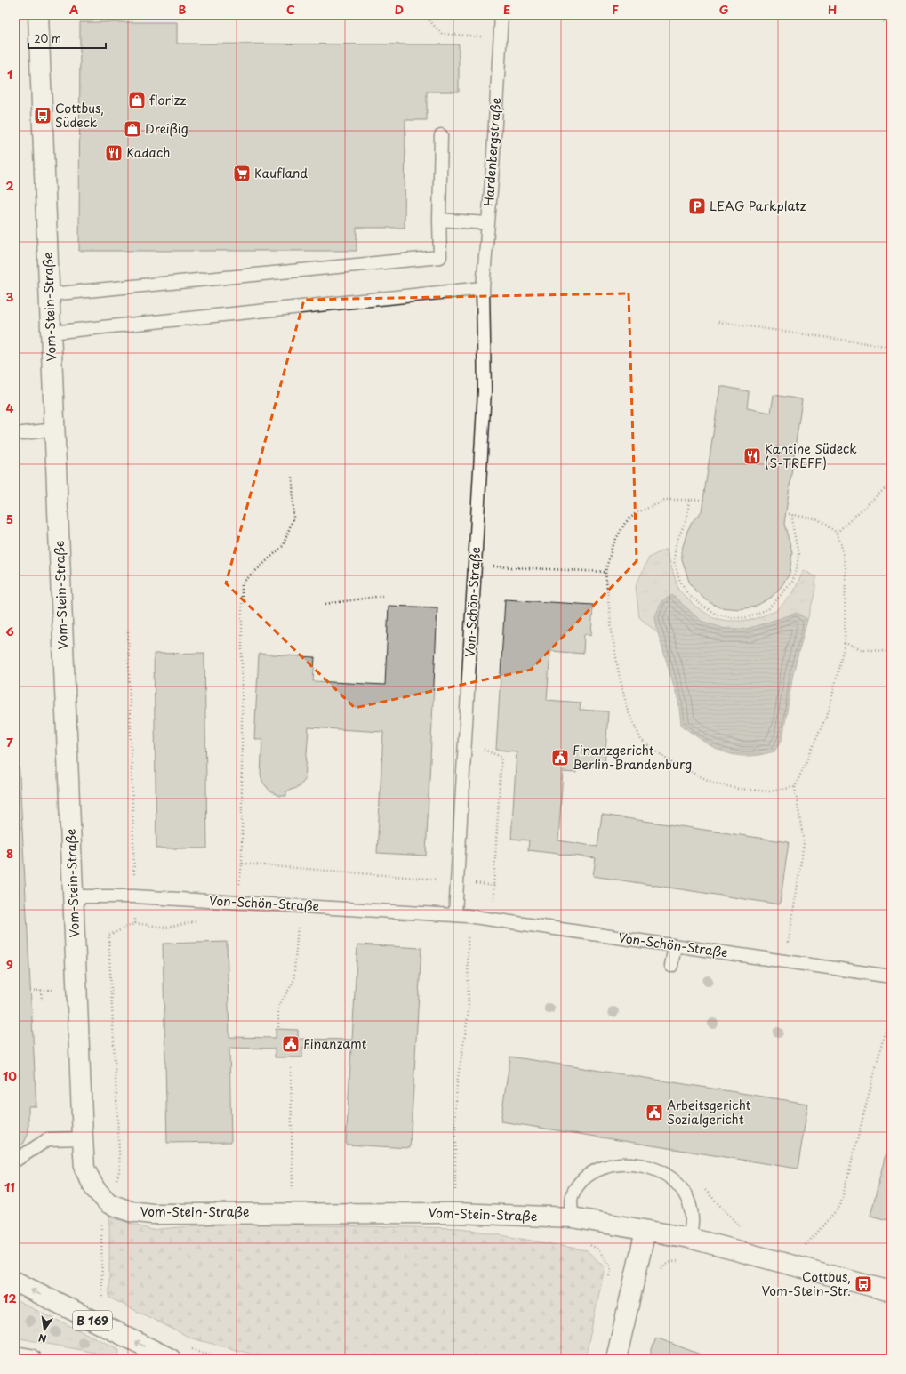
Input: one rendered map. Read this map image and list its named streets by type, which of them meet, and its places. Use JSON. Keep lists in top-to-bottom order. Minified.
{"streets":{"street":["Vom-Stein-Straße","B 169"],"lane":["Hardenbergstraße","Von-Schön-Straße"]},"crossings":[["Hardenbergstraße","Von-Schön-Straße"],["Vom-Stein-Straße","Von-Schön-Straße"]],"places":{"shop":["florizz","Dreißig"],"bus stop":["Cottbus, Südeck","Cottbus, Vom-Stein-Str."],"restaurant":["Kadach","Kantine Südeck (S-TREFF)"],"supermarket":["Kaufland"],"parking":["LEAG Parkplatz"],"public building":["Finanzgericht Berlin-Brandenburg","Finanzamt","Arbeitsgericht Sozialgericht"]},"scale_bar":"20 m","north":"bottom","grid":{"columns":["A","B","C","D","E","F","G","H"],"rows":["1","2","3","4","5","6","7","8","9","10","11","12"]}}
